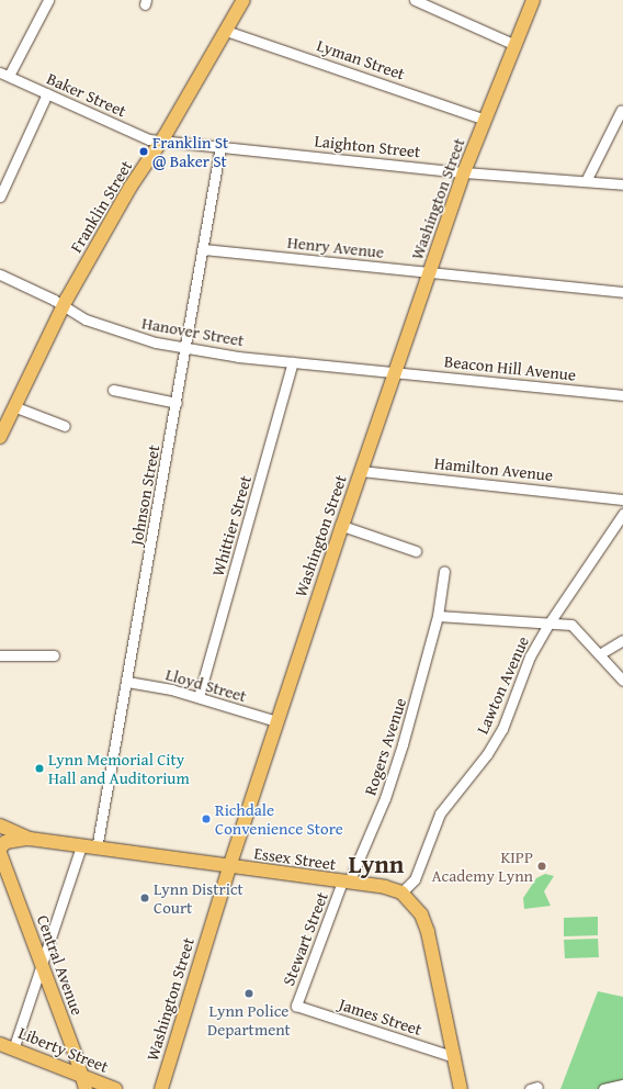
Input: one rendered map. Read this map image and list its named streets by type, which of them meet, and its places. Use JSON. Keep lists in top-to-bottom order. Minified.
{"streets":{"main road":["Washington Street","Franklin Street","Essex Street","Central Avenue","Liberty Street"],"street":["Lyman Street","Baker Street","Laighton Street","Henry Avenue","Hanover Street","Beacon Hill Avenue","Hamilton Avenue","Johnson Street","Whittier Street","Lloyd Street","Lawton Avenue","Rogers Avenue","Stewart Street","James Street"]},"crossings":[["Lyman Street","Washington Street"],["Lyman Street","Franklin Street"],["Baker Street","Laighton Street"],["Baker Street","Franklin Street"],["Laighton Street","Washington Street"],["Laighton Street","Franklin Street"],["Laighton Street","Johnson Street"],["Washington Street","Henry Avenue"],["Washington Street","Hanover Street"],["Washington Street","Beacon Hill Avenue"],["Washington Street","Hamilton Avenue"],["Washington Street","Lloyd Street"],["Washington Street","Essex Street"],["Franklin Street","Hanover Street"],["Henry Avenue","Johnson Street"],["Hanover Street","Beacon Hill Avenue"],["Hanover Street","Johnson Street"],["Hanover Street","Whittier Street"],["Johnson Street","Lloyd Street"],["Johnson Street","Essex Street"],["Whittier Street","Lloyd Street"],["Lawton Avenue","Essex Street"],["Rogers Avenue","Essex Street"],["Rogers Avenue","Stewart Street"],["Essex Street","Stewart Street"],["Stewart Street","James Street"],["Central Avenue","Liberty Street"]],"districts":["Lynn"],"places":["Franklin St @ Baker St","Lynn Memorial City Hall and Auditorium","Richdale Convenience Store","KIPP Academy Lynn","Lynn District Court","Lynn Police Department"]}
